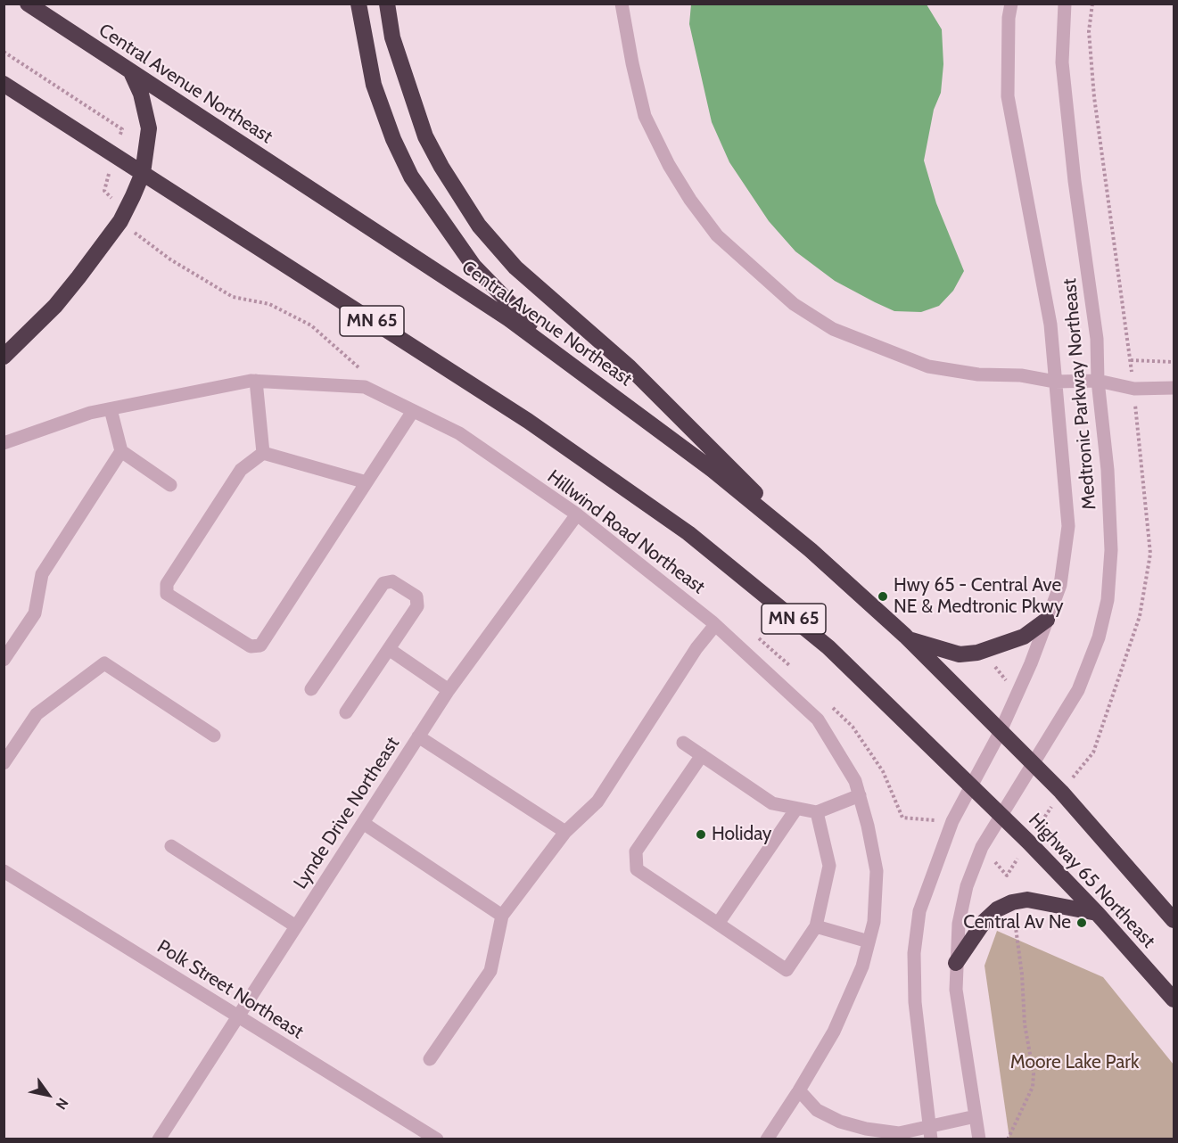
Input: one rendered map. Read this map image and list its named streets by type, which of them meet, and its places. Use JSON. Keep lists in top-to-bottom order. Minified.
{"streets":{"highway":["Central Avenue Northeast","MN 65","Highway 65 Northeast"],"street":["Medtronic Parkway Northeast","Hillwind Road Northeast","Lynde Drive Northeast","Polk Street Northeast"]},"crossings":[["Central Avenue Northeast","Medtronic Parkway Northeast"],["Central Avenue Northeast","Highway 65 Northeast"],["MN 65","Highway 65 Northeast"],["Medtronic Parkway Northeast","Highway 65 Northeast"],["Hillwind Road Northeast","Lynde Drive Northeast"],["Lynde Drive Northeast","Polk Street Northeast"]],"parks":["Moore Lake Park"],"places":["Hwy 65 - Central Ave NE & Medtronic Pkwy","Holiday","Central Av Ne"],"north":"bottom right"}
